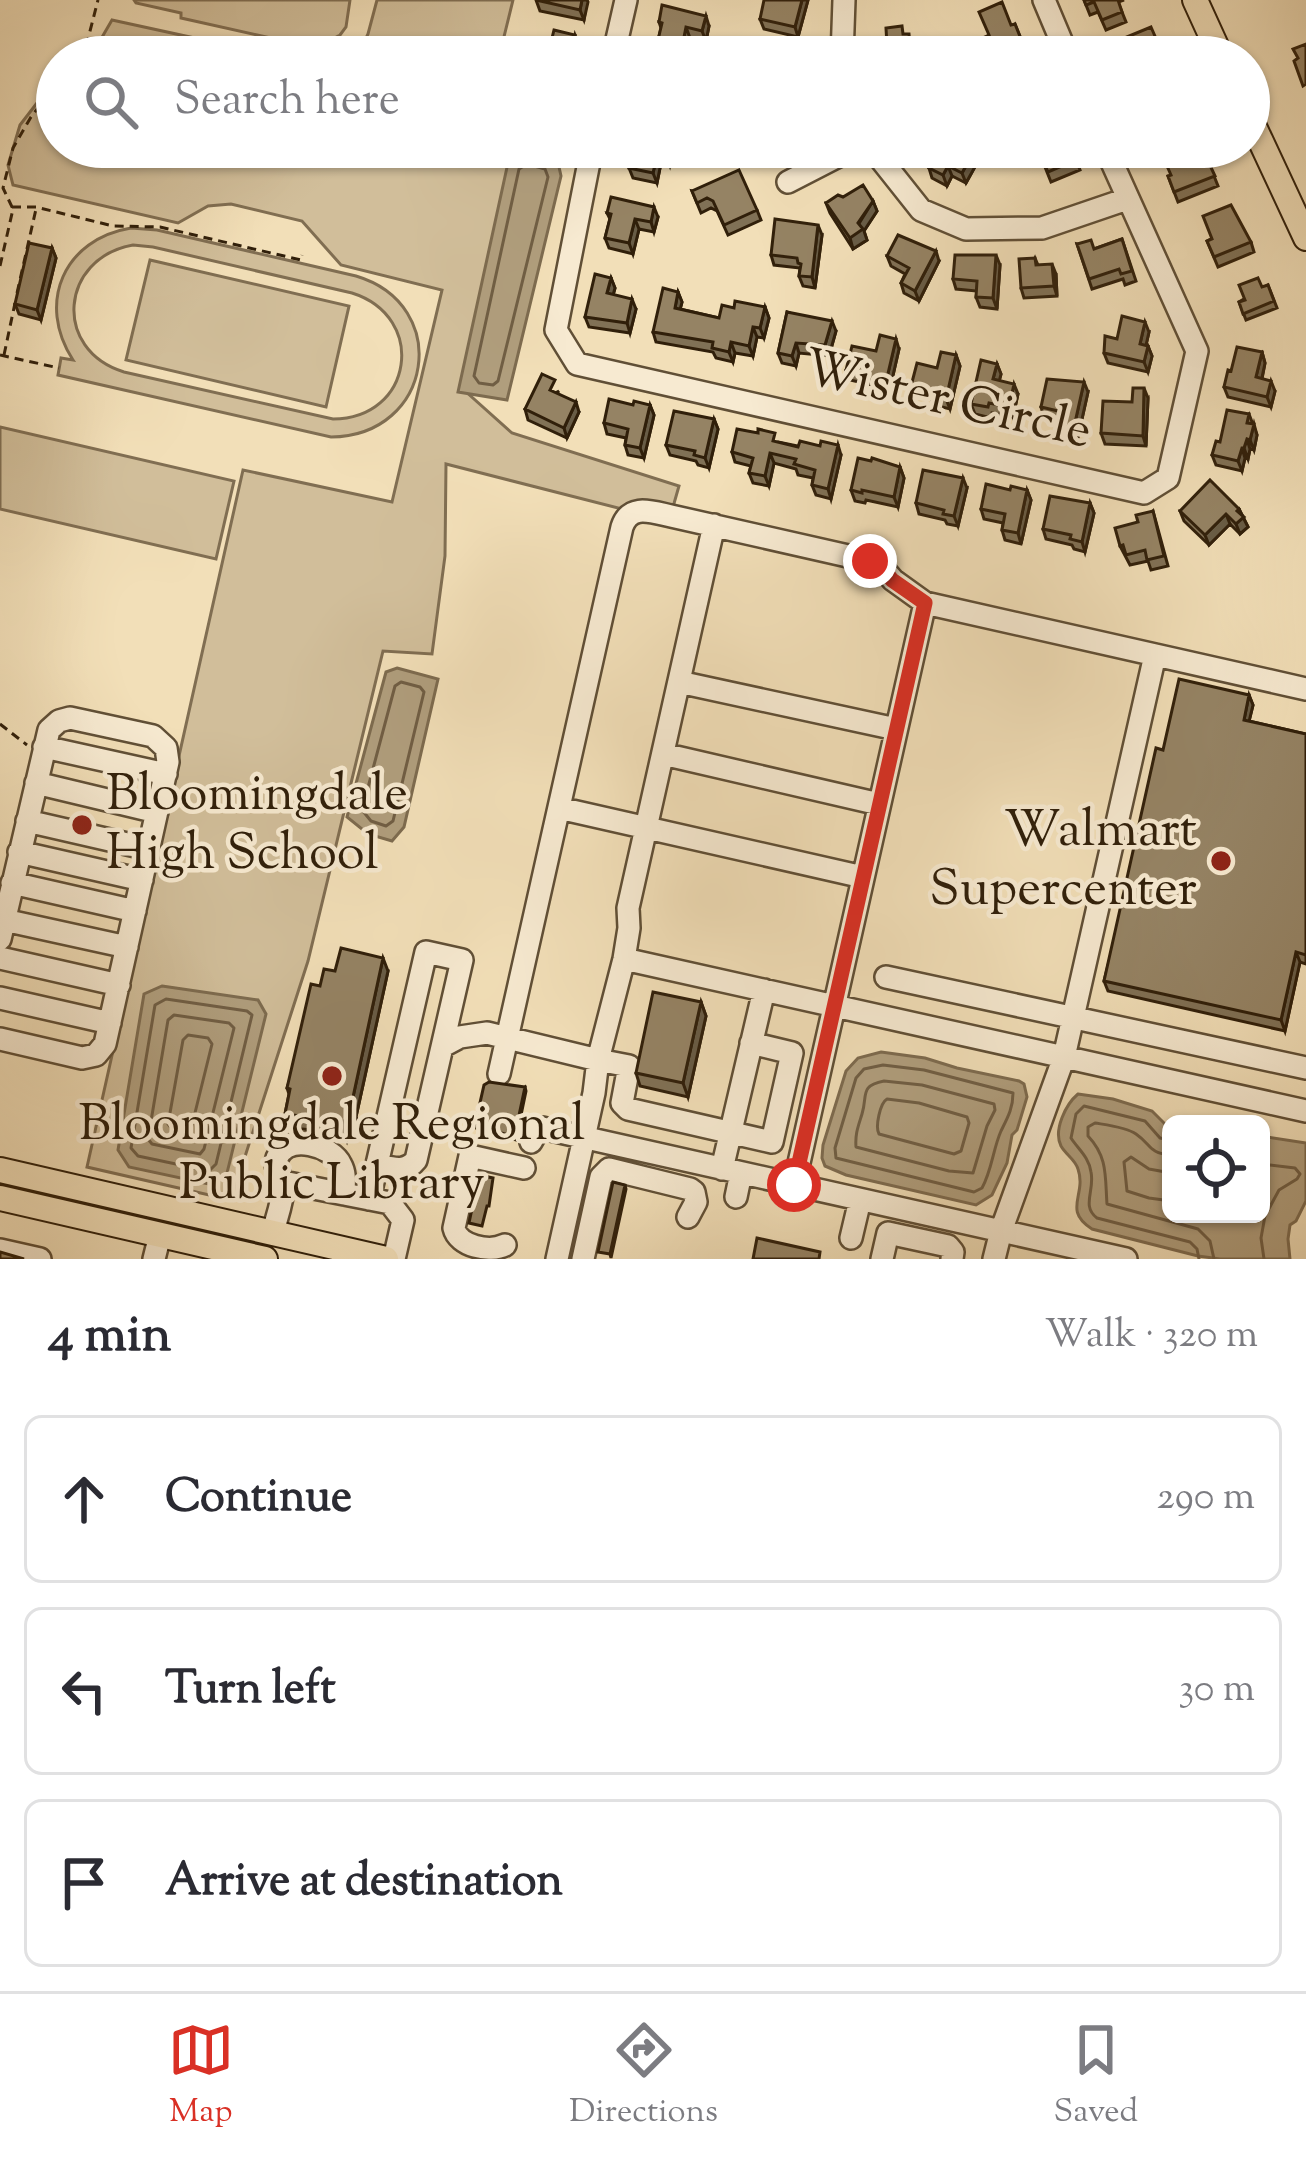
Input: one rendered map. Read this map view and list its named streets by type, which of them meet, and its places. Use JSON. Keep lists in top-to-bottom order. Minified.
{"streets":{"street":["Wister Circle"]},"places":["Bloomingdale High School","Walmart Supercenter","Bloomingdale Regional Public Library"],"page":{"search":"Search here","heading":["4 min","Walk · 320 m"],"list":[["Continue","290 m"],["Turn left","30 m"],"Arrive at destination"],"nav":["Map","Directions","Saved"]}}
